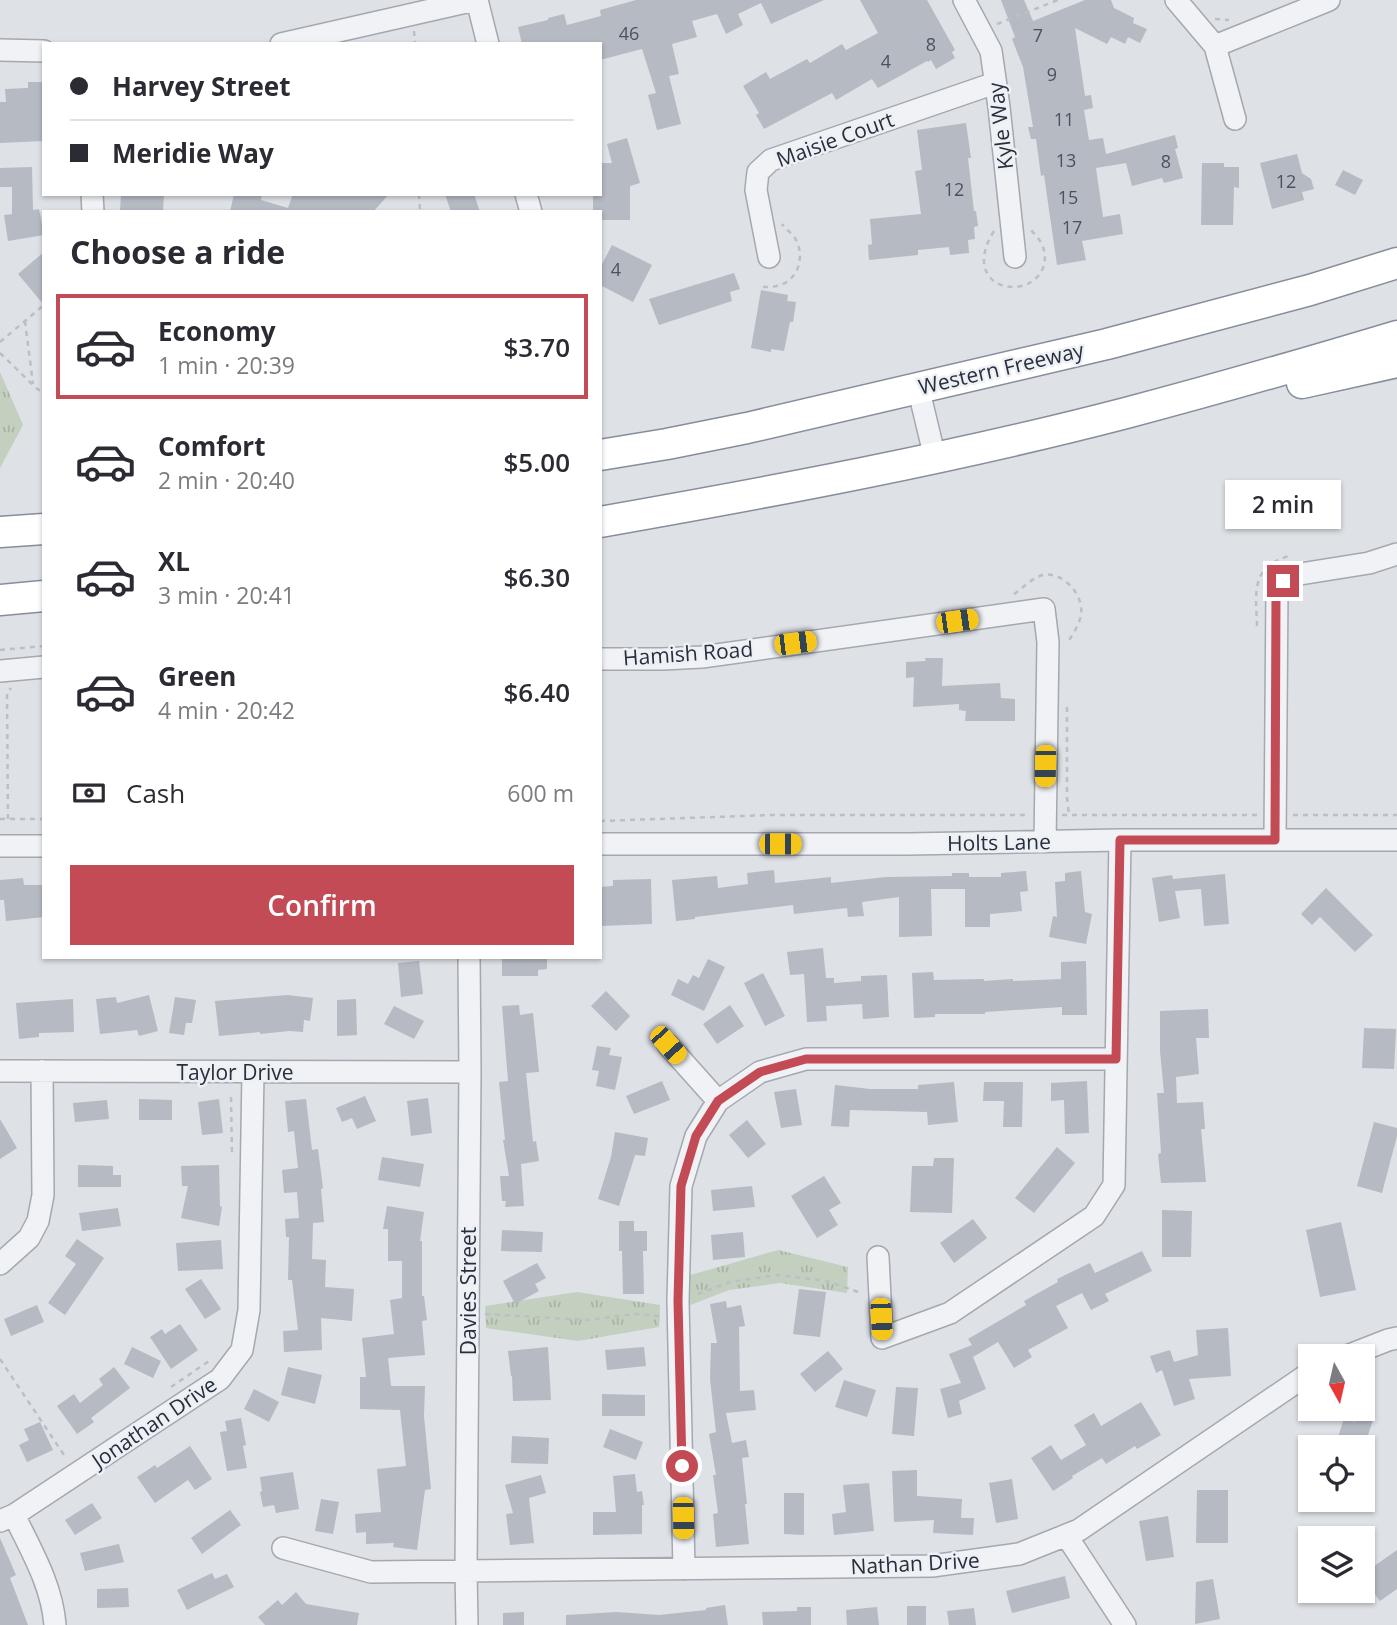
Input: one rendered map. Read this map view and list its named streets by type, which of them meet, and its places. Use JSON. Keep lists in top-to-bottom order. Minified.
{"streets":{"highway":["Western Freeway"],"street":["Kyle Way","Maisie Court","Hamish Road","Holts Lane","Taylor Drive","Davies Street","Jonathan Drive","Nathan Drive"]},"crossings":[["Kyle Way","Maisie Court"],["Hamish Road","Holts Lane"],["Taylor Drive","Davies Street"],["Taylor Drive","Jonathan Drive"],["Davies Street","Nathan Drive"]],"house_numbers":["46","7","8","4","9","11","13","8","12","12","15","17","4"],"north":"bottom","page":{"banner":["Harvey Street","Meridie Way"],"heading":"Choose a ride","list":[{"name":"Economy","note":"1 min · 20:39","value":"$3.70"},{"name":"Comfort","note":"2 min · 20:40","value":"$5.00"},{"name":"XL","note":"3 min · 20:41","value":"$6.30"},{"name":"Green","note":"4 min · 20:42","value":"$6.40"}],"bubble":"2 min","pay":["Cash","600 m"],"buttons":"Confirm"}}
